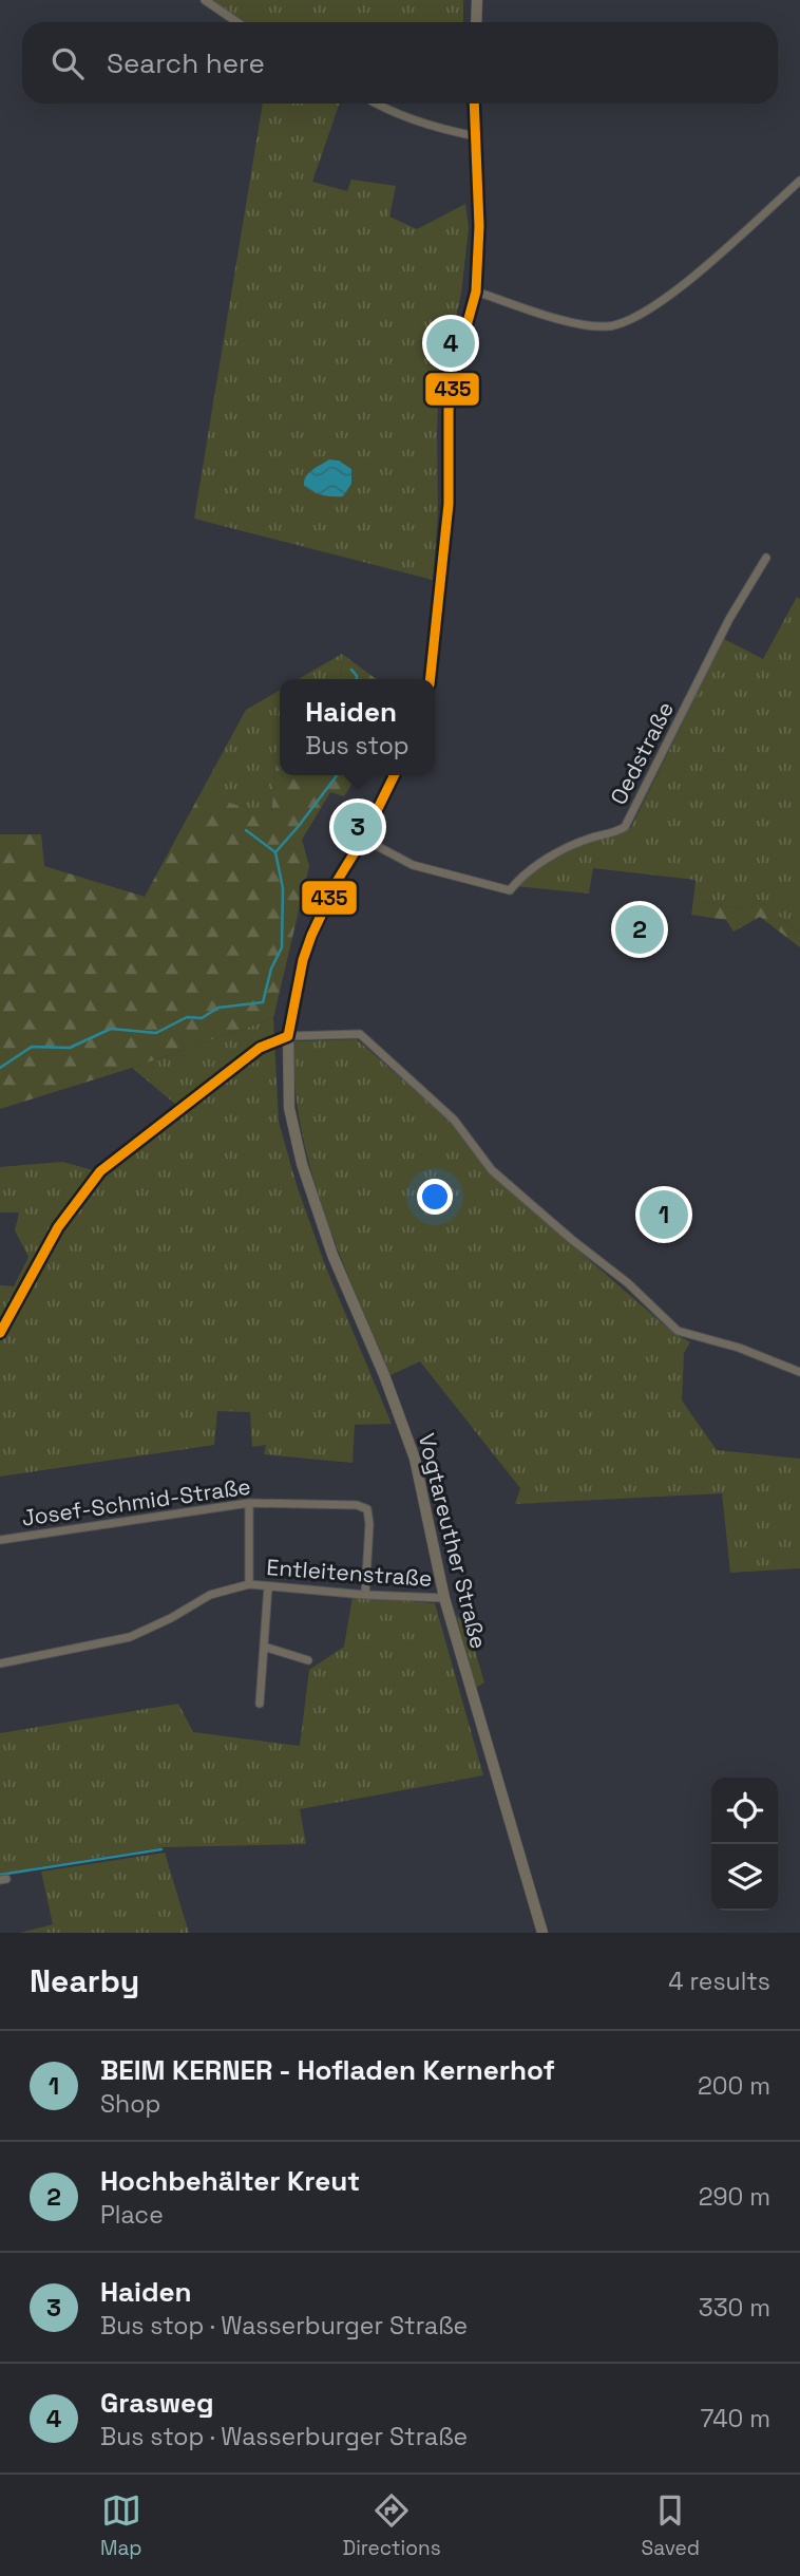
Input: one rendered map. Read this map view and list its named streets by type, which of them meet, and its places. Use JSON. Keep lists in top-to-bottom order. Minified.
{"streets":{"main road":["Vogtareuther Straße"],"street":["Oedstraße","Josef-Schmid-Straße","Entleitenstraße"]},"crossings":[["Oedstraße","Vogtareuther Straße"],["Josef-Schmid-Straße","Entleitenstraße"],["Vogtareuther Straße","Entleitenstraße"]],"lines":["transit line 435"],"page":{"search":"Search here","pins":["4","3","2","1"],"popup":["Haiden","Bus stop"],"heading":["Nearby","4 results"],"list":[{"mark":"1","name":"BEIM KERNER - Hofladen Kernerhof","note":"Shop","value":"200 m"},{"mark":"2","name":"Hochbehälter Kreut","note":"Place","value":"290 m"},{"mark":"3","name":"Haiden","note":"Bus stop · Wasserburger Straße","value":"330 m"},{"mark":"4","name":"Grasweg","note":"Bus stop · Wasserburger Straße","value":"740 m"}],"nav":["Map","Directions","Saved"]}}
